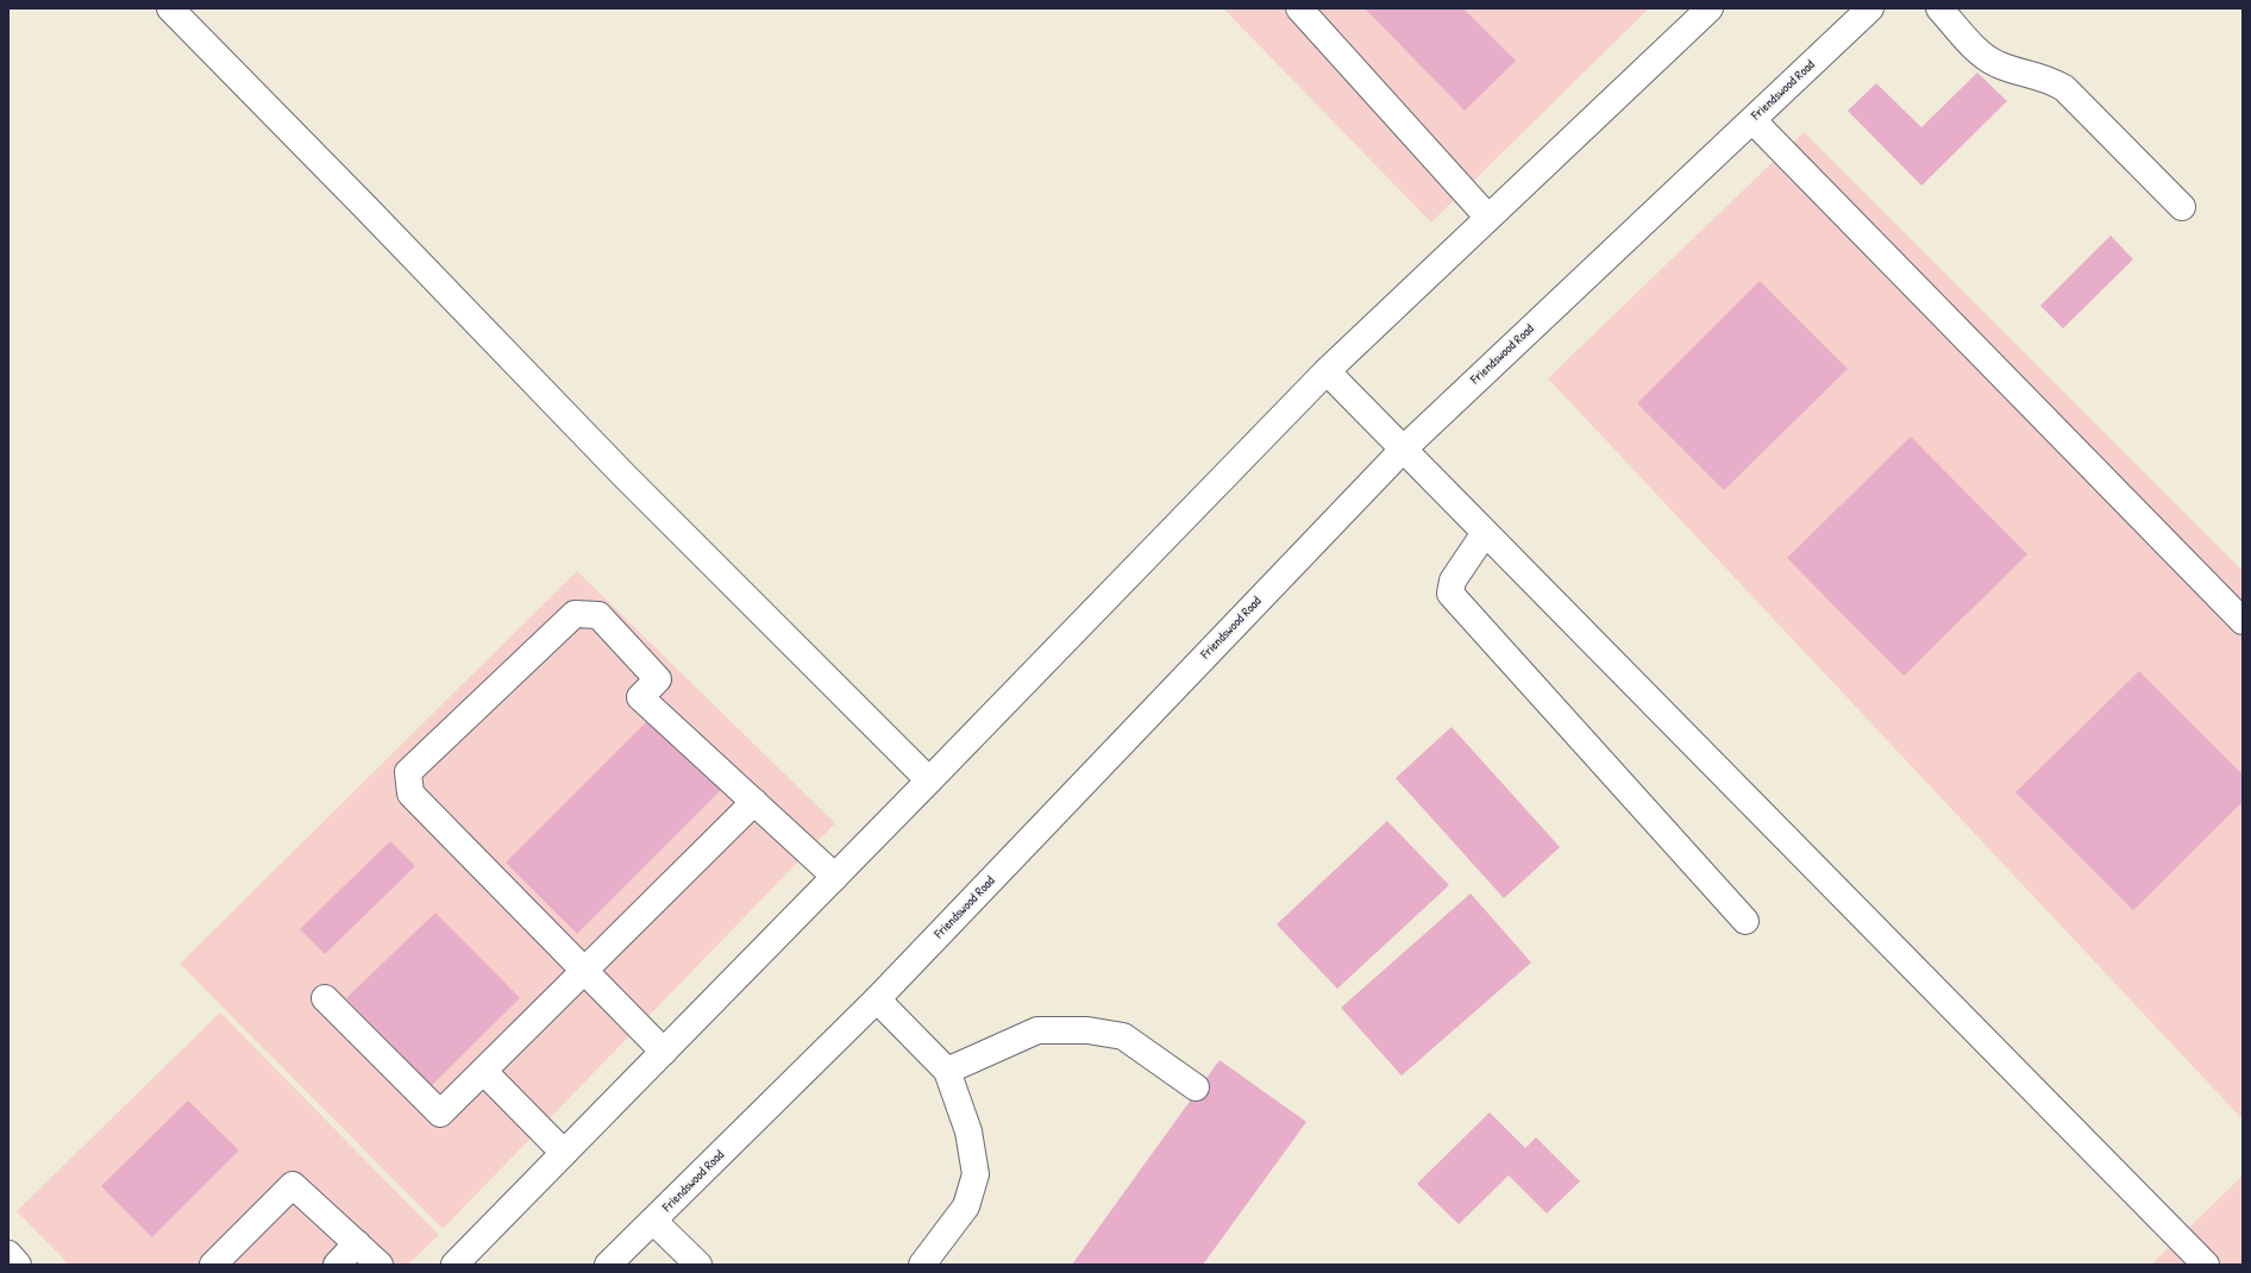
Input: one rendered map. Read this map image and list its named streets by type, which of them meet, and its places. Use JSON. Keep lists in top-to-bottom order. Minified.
{"streets":{"main road":["Friendswood Road"]}}
